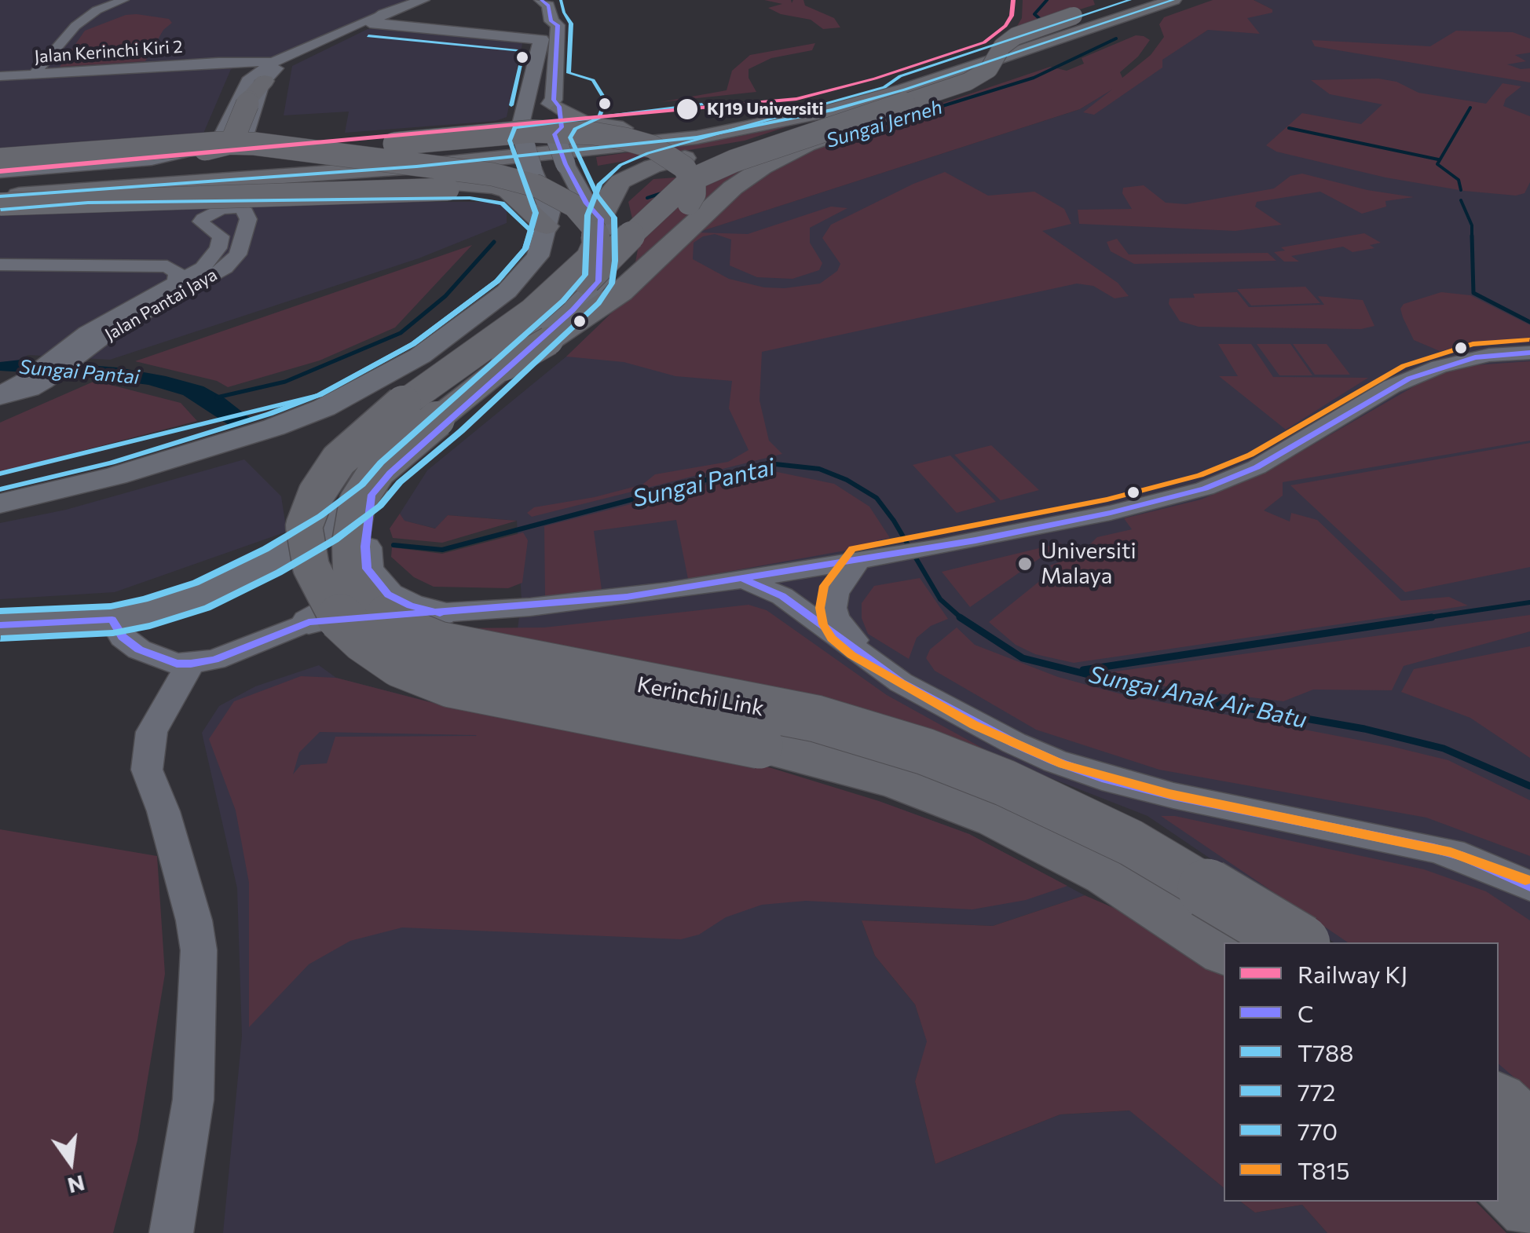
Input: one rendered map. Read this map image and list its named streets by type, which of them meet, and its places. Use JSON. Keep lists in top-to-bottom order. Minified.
{"streets":{"highway":["Kerinchi Link"],"street":["Jalan Kerinchi Kiri 2","Jalan Pantai Jaya"]},"water":["Sungai Jerneh","Sungai Pantai","Sungai Anak Air Batu"],"places":["KJ19 Universiti","Universiti Malaya"],"lines":["rail line KJ","transit line C","transit line T788","transit line 772","transit line 770","transit line T815"],"legend":["Railway KJ","C","T788","772","770","T815"],"north":"bottom"}
